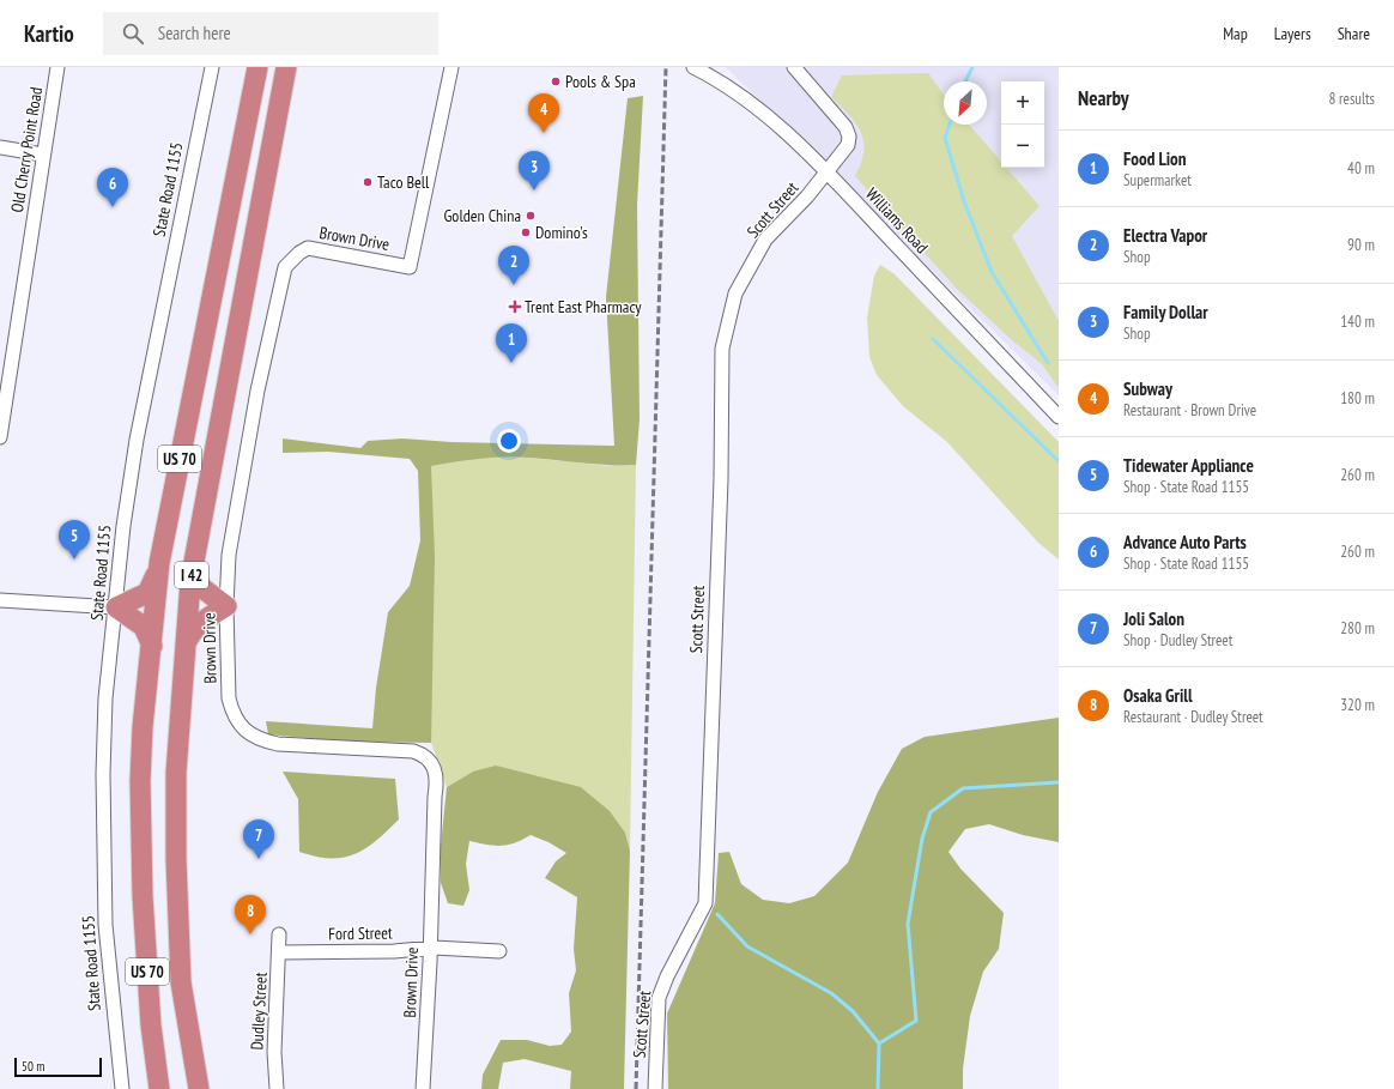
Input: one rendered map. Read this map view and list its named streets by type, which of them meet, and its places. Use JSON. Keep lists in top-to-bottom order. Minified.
{"streets":{"highway":["US 70","I 42"],"street":["Old Cherry Point Road","State Road 1155","Scott Street","Williams Road","Brown Drive","Ford Street","Dudley Street"]},"crossings":[["Scott Street","Williams Road"],["Brown Drive","Ford Street"],["Ford Street","Dudley Street"]],"places":{"other":["Pools & Spa","Taco Bell","Golden China","Domino's"],"health":["Trent East Pharmacy"]},"scale_bar":"50 m","north":"bottom left","page":{"header":"Kartio","search":"Search here","nav":["Map","Layers","Share"],"heading":["Nearby","8 results"],"map_buttons":["+","−"],"pins":["4","3","6","2","1","5","7","8"],"list":[{"mark":"1","name":"Food Lion","note":"Supermarket","value":"40 m"},{"mark":"2","name":"Electra Vapor","note":"Shop","value":"90 m"},{"mark":"3","name":"Family Dollar","note":"Shop","value":"140 m"},{"mark":"4","name":"Subway","note":"Restaurant · Brown Drive","value":"180 m"},{"mark":"5","name":"Tidewater Appliance","note":"Shop · State Road 1155","value":"260 m"},{"mark":"6","name":"Advance Auto Parts","note":"Shop · State Road 1155","value":"260 m"},{"mark":"7","name":"Joli Salon","note":"Shop · Dudley Street","value":"280 m"},{"mark":"8","name":"Osaka Grill","note":"Restaurant · Dudley Street","value":"320 m"}],"scale":"50 m"}}
